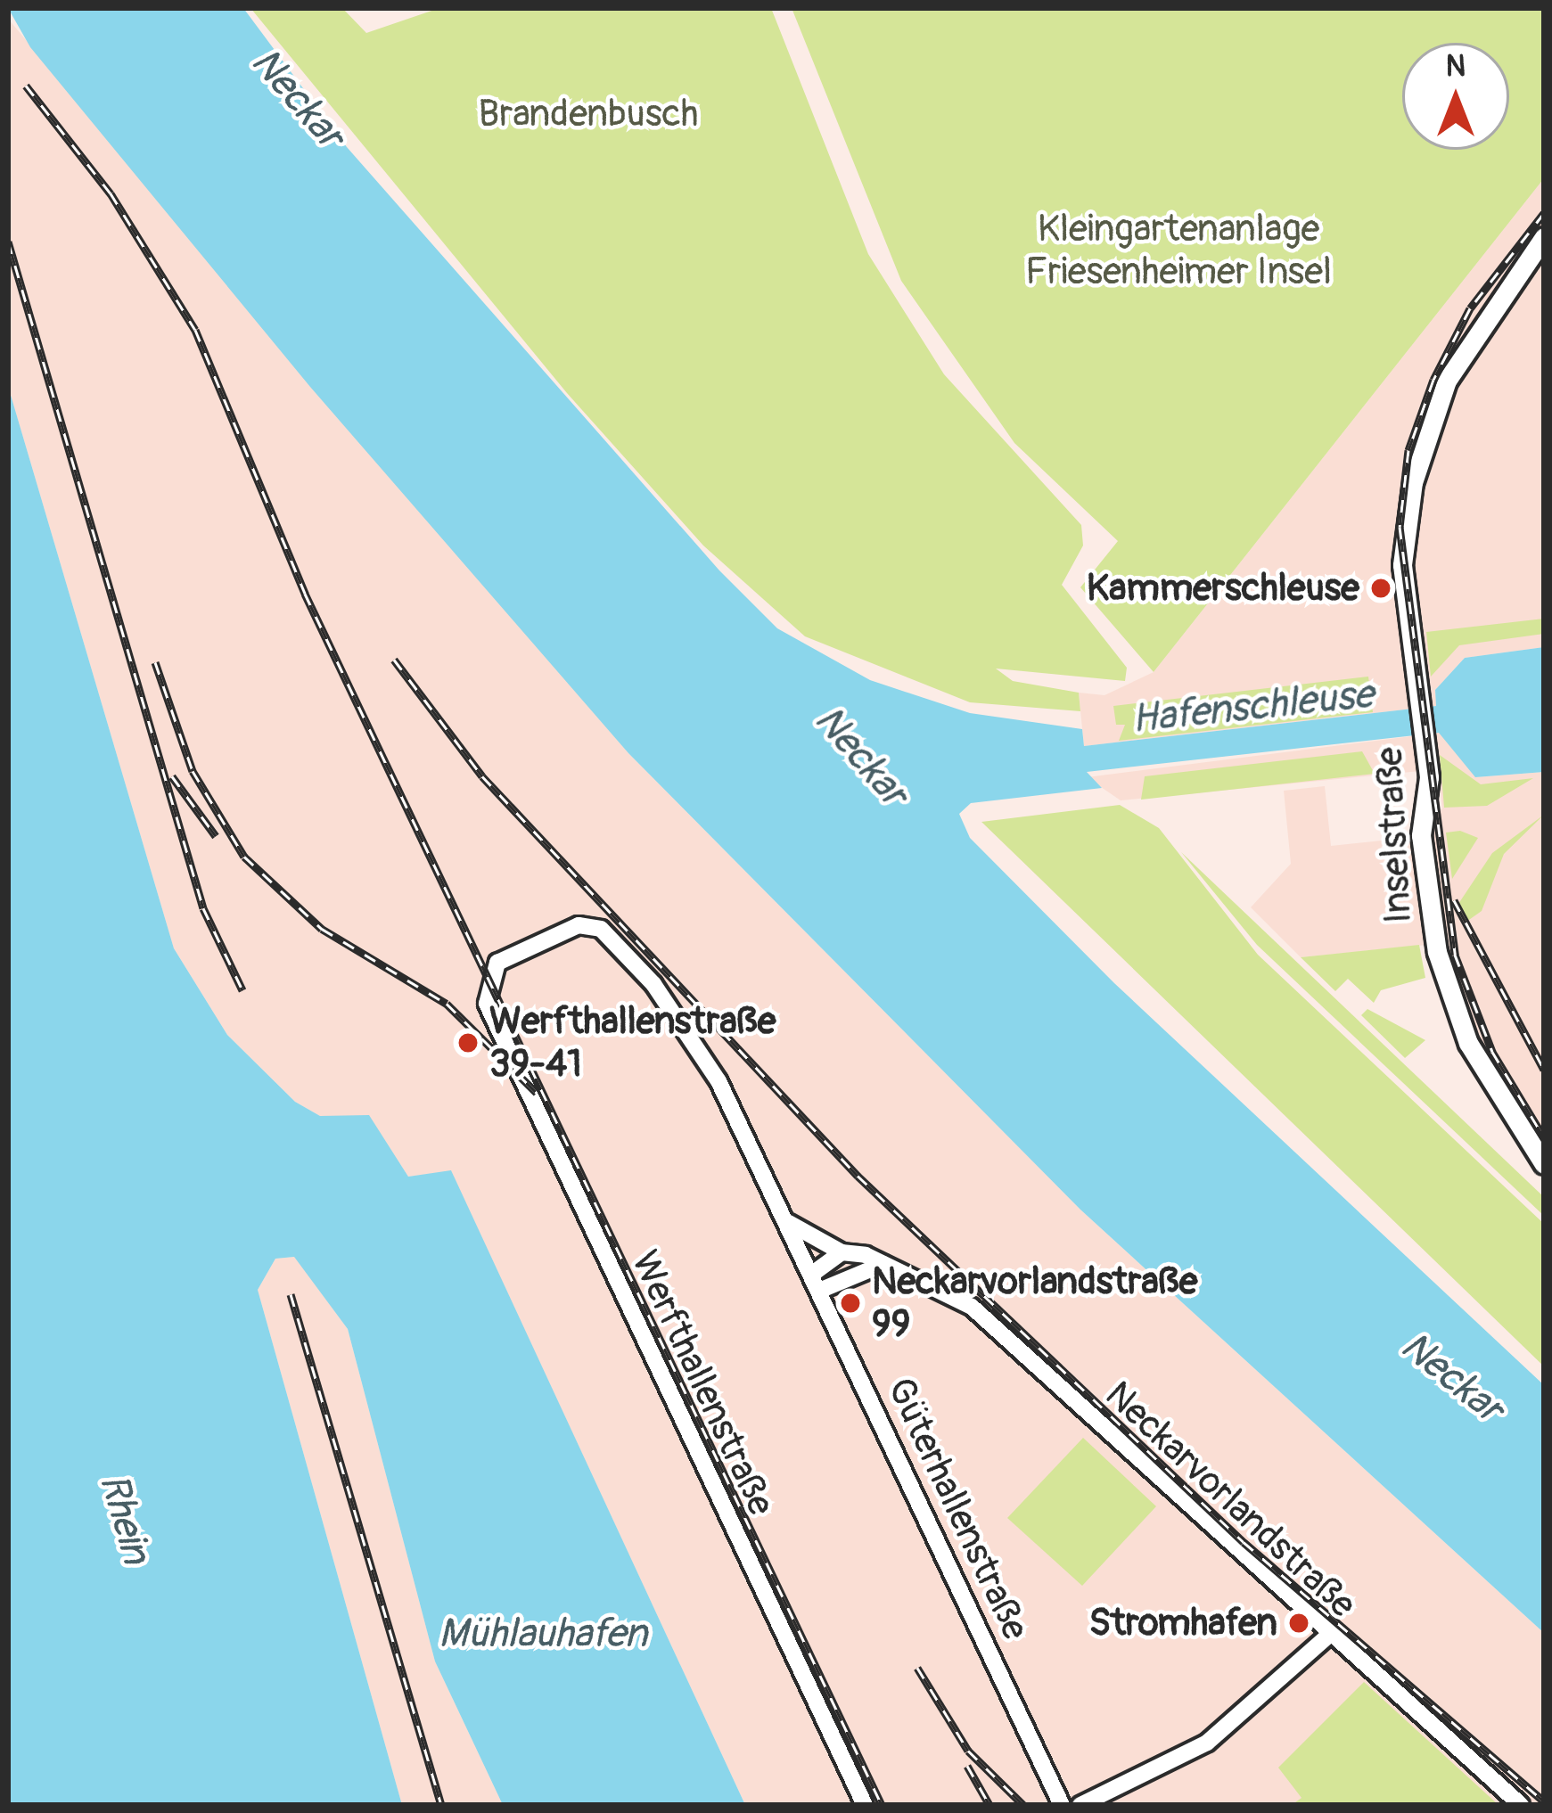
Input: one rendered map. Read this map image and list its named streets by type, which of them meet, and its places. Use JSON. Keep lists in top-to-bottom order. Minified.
{"streets":{"street":["Inselstraße","Werfthallenstraße","Neckarvorlandstraße","Güterhallenstraße"]},"crossings":[["Werfthallenstraße","Güterhallenstraße"],["Neckarvorlandstraße","Güterhallenstraße"]],"water":["Neckar","Hafenschleuse","Rhein","Mühlauhafen"],"parks":["Brandenbusch","Kleingartenanlage Friesenheimer Insel"],"places":["Kammerschleuse","Werfthallenstraße 39-41","Neckarvorlandstraße 99","Stromhafen"],"north":"top"}
